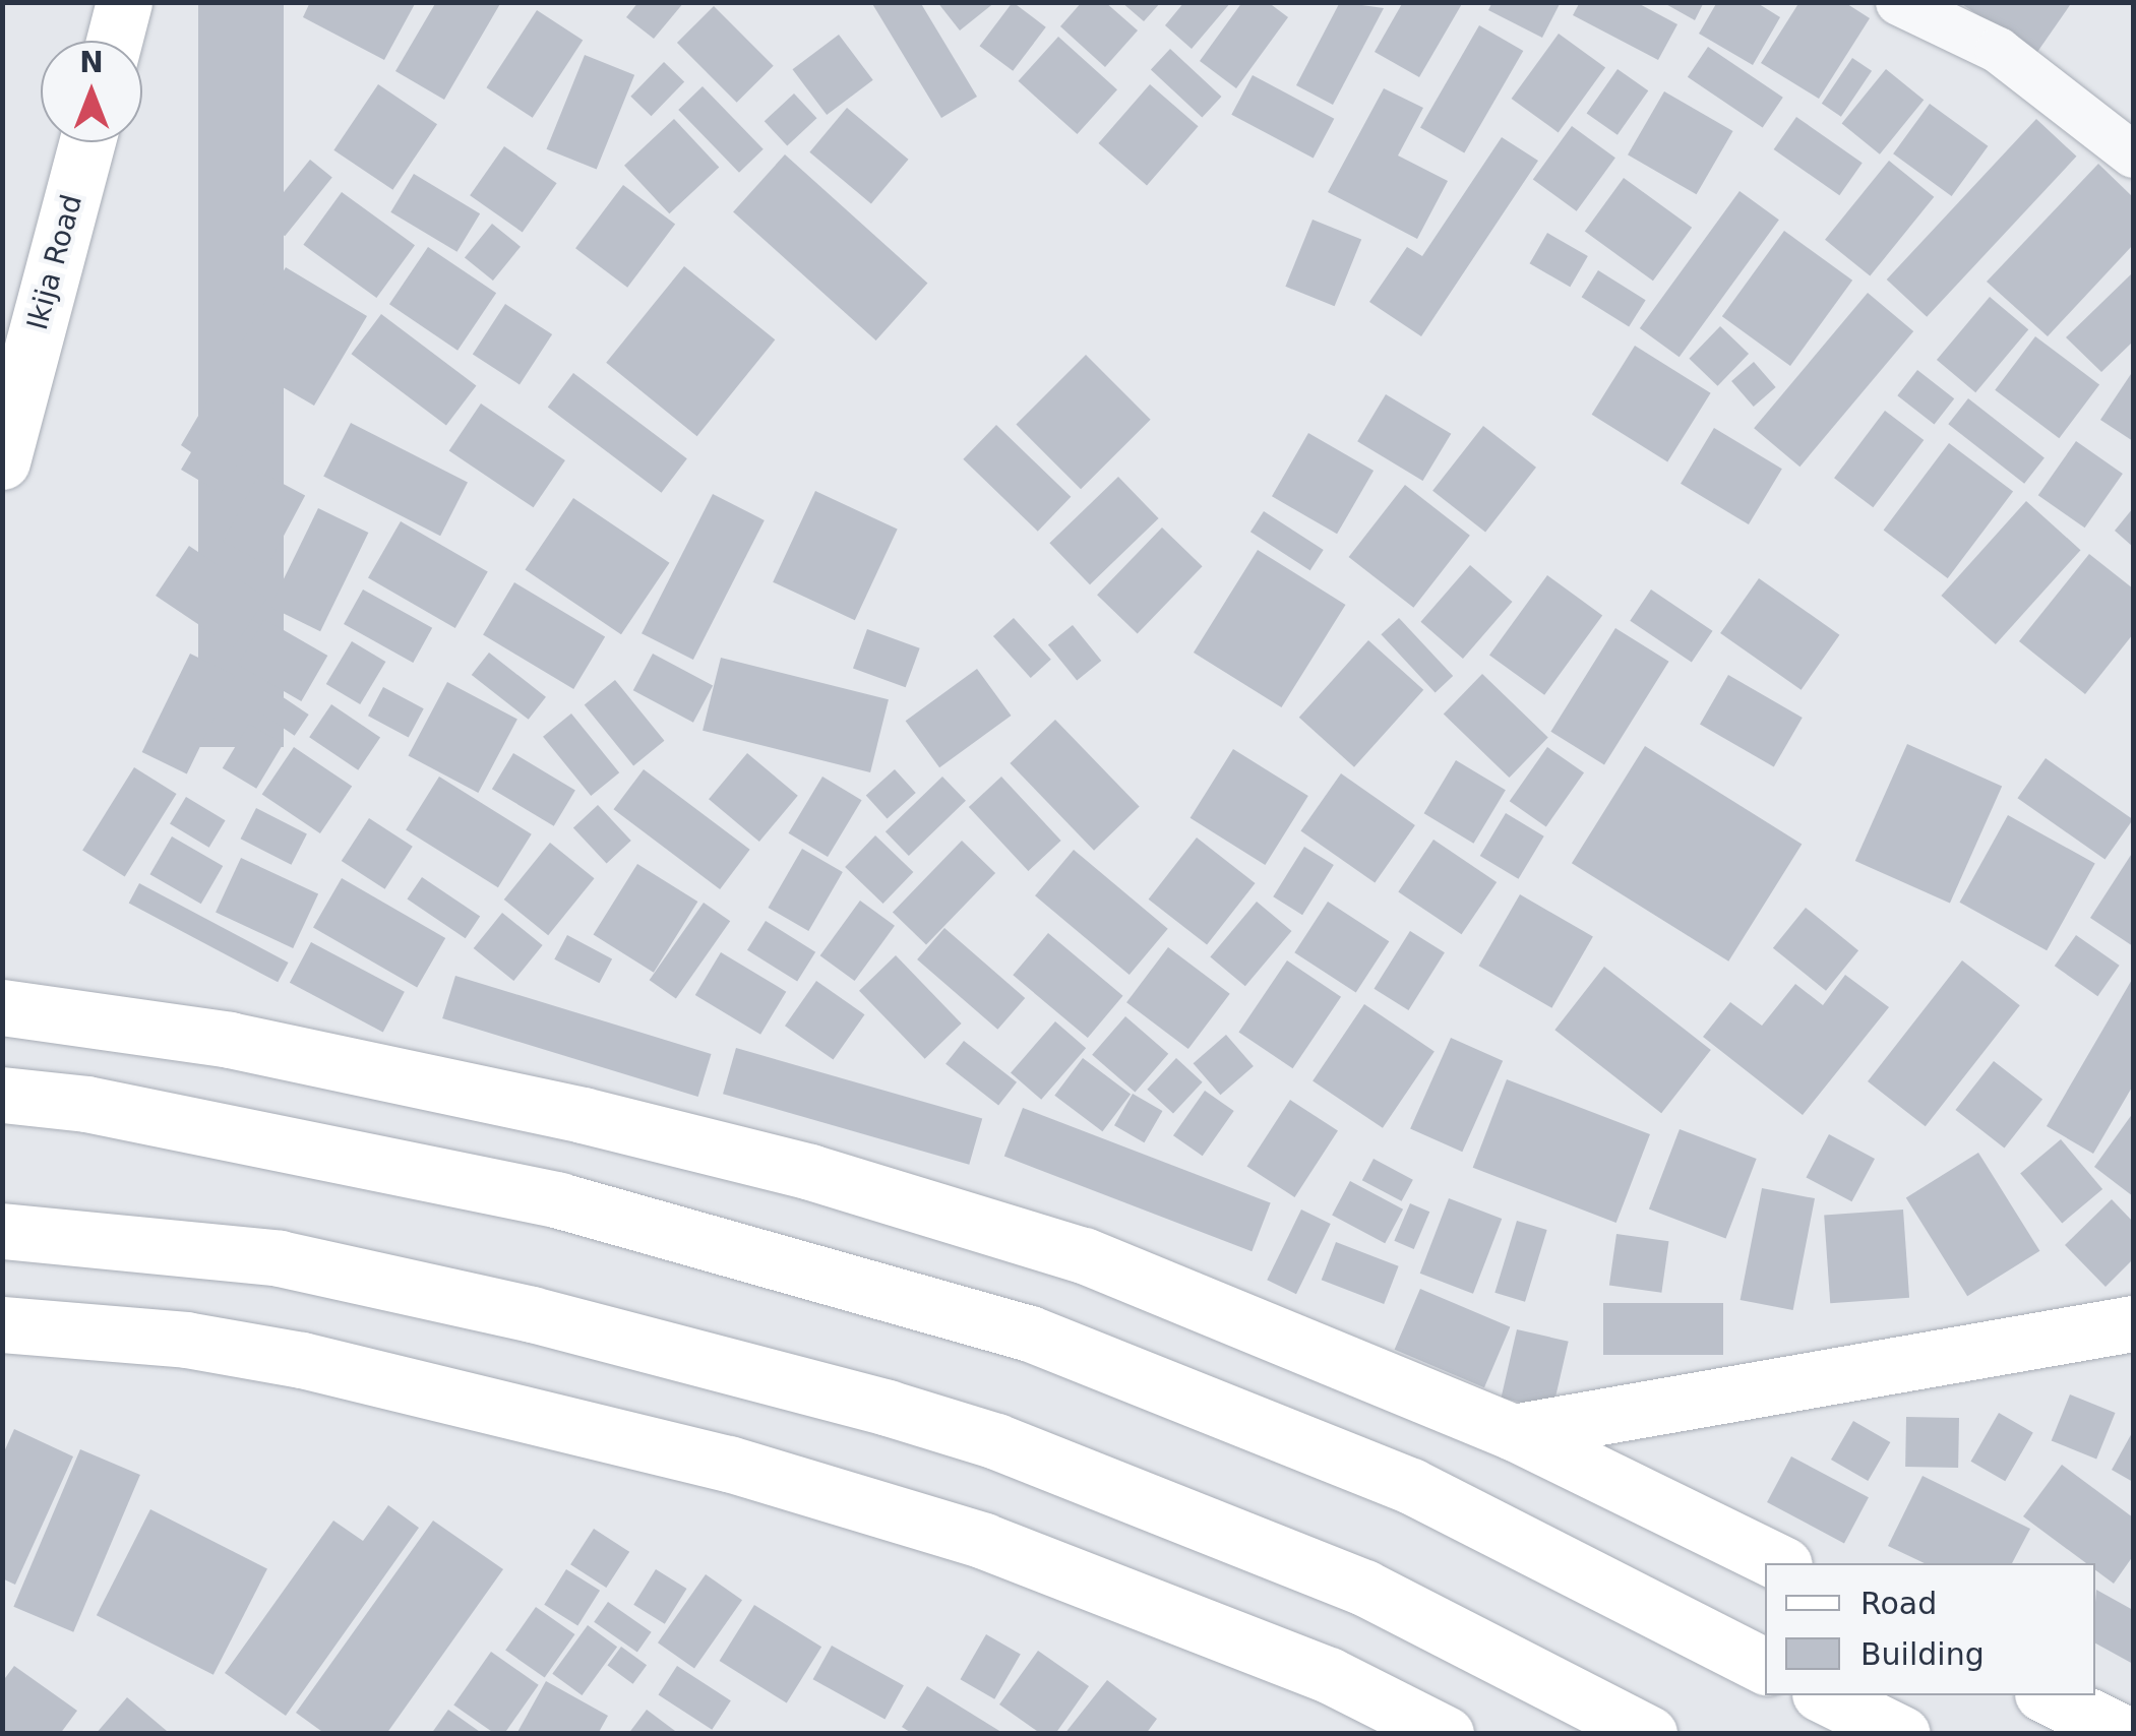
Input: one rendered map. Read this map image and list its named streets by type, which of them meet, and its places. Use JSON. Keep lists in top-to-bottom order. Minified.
{"streets":{"main road":["Ikija Road"]},"legend":["Road","Building"],"north":"top"}
